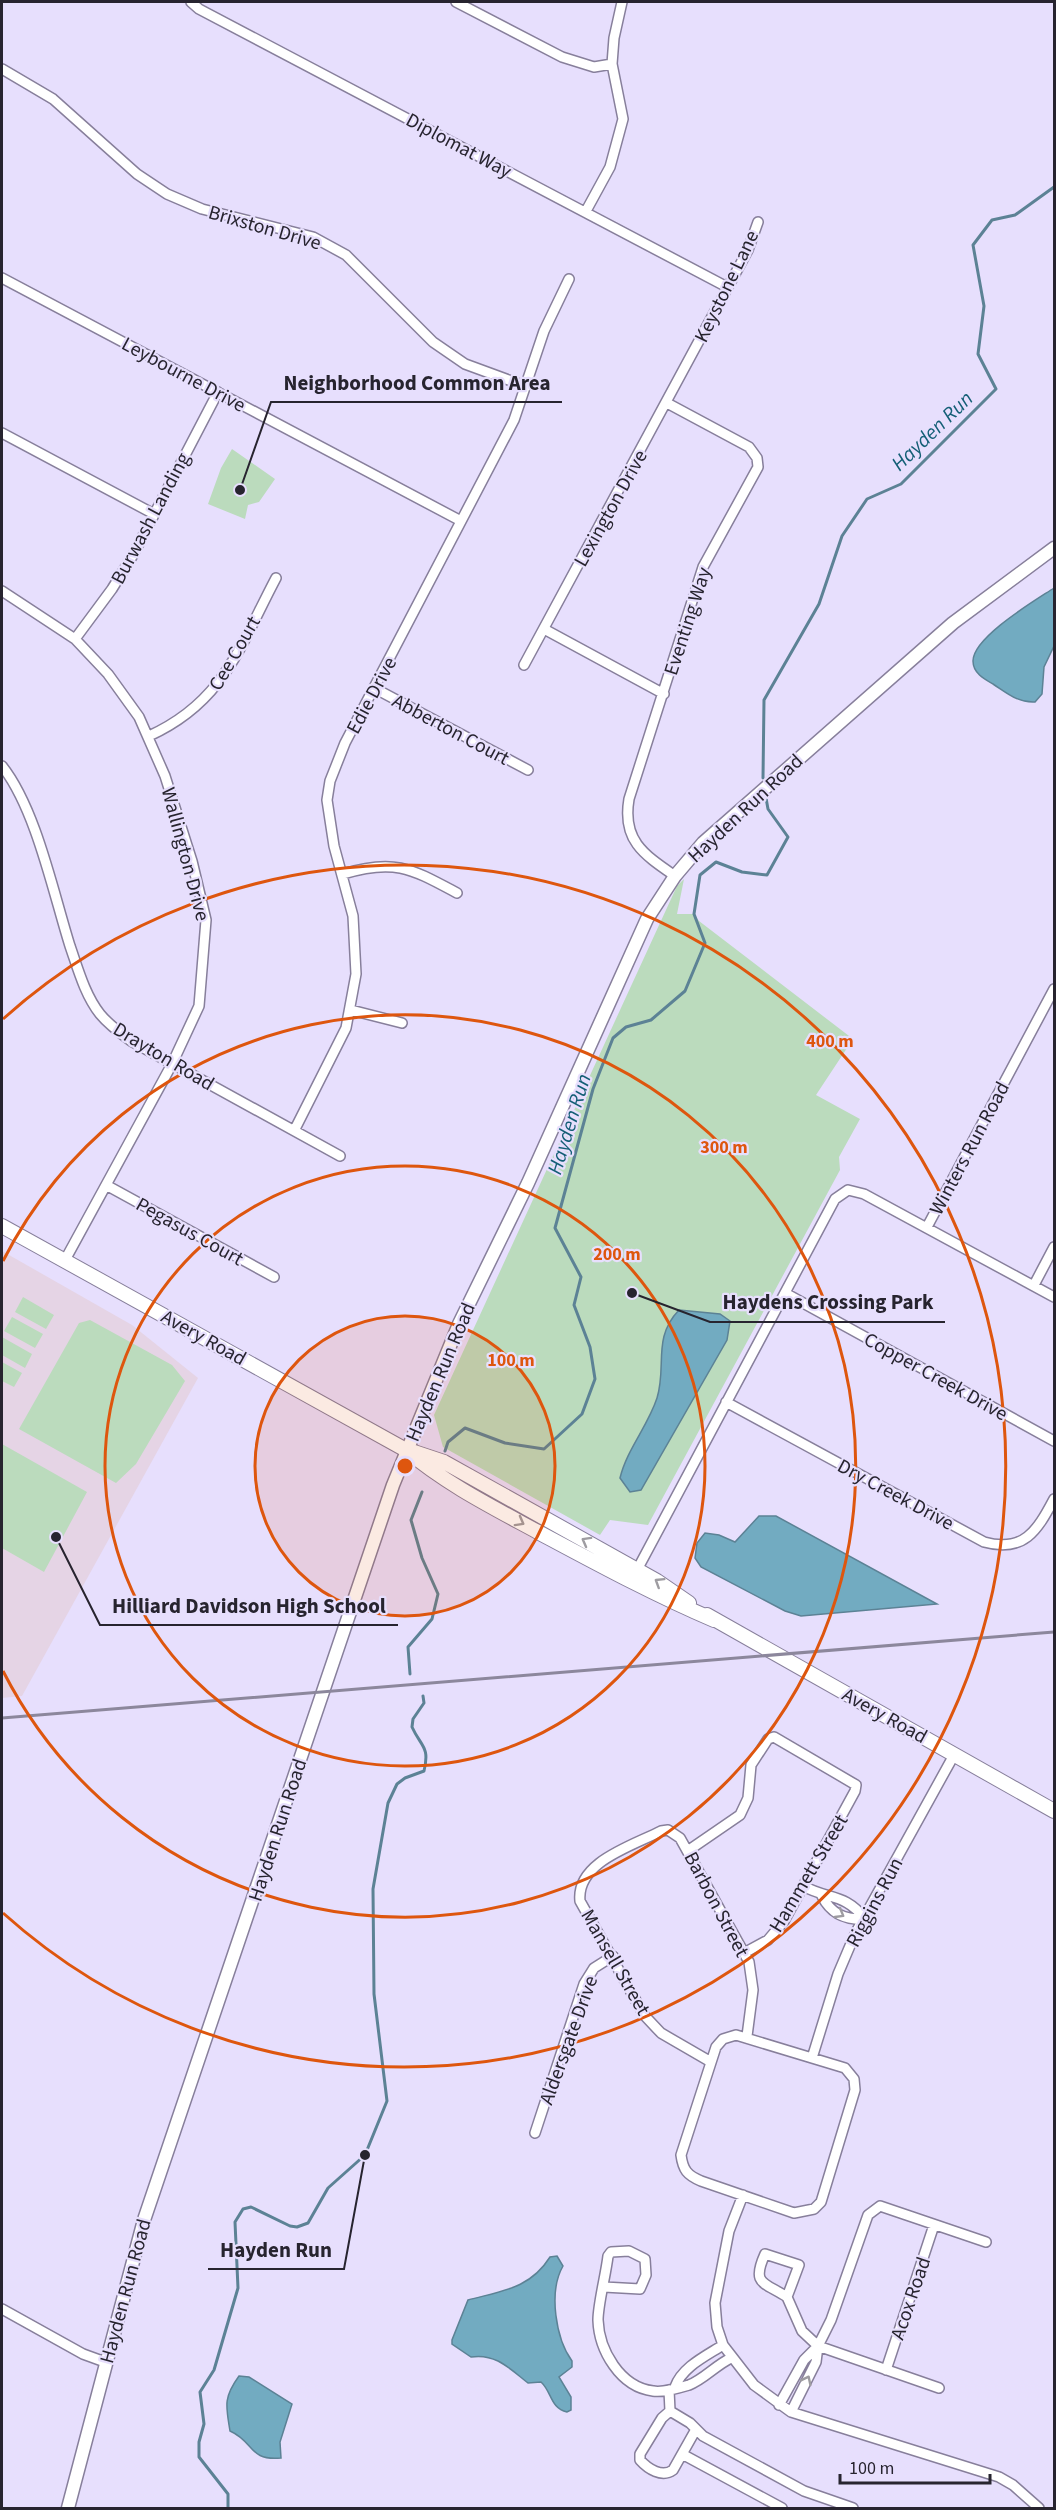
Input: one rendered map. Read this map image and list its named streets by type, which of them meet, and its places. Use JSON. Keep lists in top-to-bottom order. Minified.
{"streets":{"main road":["Hayden Run Road","Avery Road"],"street":["Diplomat Way","Brixston Drive","Keystone Lane","Leybourne Drive","Lexington Drive","Burwash Landing","Eventing Way","Cee Court","Edie Drive","Abberton Court","Wallington Drive","Drayton Road","Winters Run Road","Pegasus Court","Copper Creek Drive","Dry Creek Drive","Hammett Street","Riggins Run","Barbon Street","Mansell Street","Aldersgate Drive","Acox Road"]},"crossings":[["Diplomat Way","Keystone Lane"],["Brixston Drive","Edie Drive"],["Keystone Lane","Lexington Drive"],["Leybourne Drive","Burwash Landing"],["Leybourne Drive","Edie Drive"],["Lexington Drive","Eventing Way"],["Burwash Landing","Wallington Drive"],["Eventing Way","Hayden Run Road"],["Cee Court","Wallington Drive"],["Edie Drive","Abberton Court"],["Edie Drive","Drayton Road"],["Hayden Run Road","Avery Road"],["Wallington Drive","Drayton Road"],["Wallington Drive","Pegasus Court"],["Wallington Drive","Avery Road"],["Winters Run Road","Avery Road"],["Winters Run Road","Copper Creek Drive"],["Winters Run Road","Dry Creek Drive"],["Avery Road","Riggins Run"],["Hammett Street","Barbon Street"],["Riggins Run","Barbon Street"],["Riggins Run","Mansell Street"],["Barbon Street","Mansell Street"],["Mansell Street","Aldersgate Drive"]],"water":["Hayden Run"],"places":["Neighborhood Common Area","Haydens Crossing Park","Hilliard Davidson High School","Hayden Run"],"scale_bar":"100 m","rings":["400 m","300 m","200 m","100 m"]}
